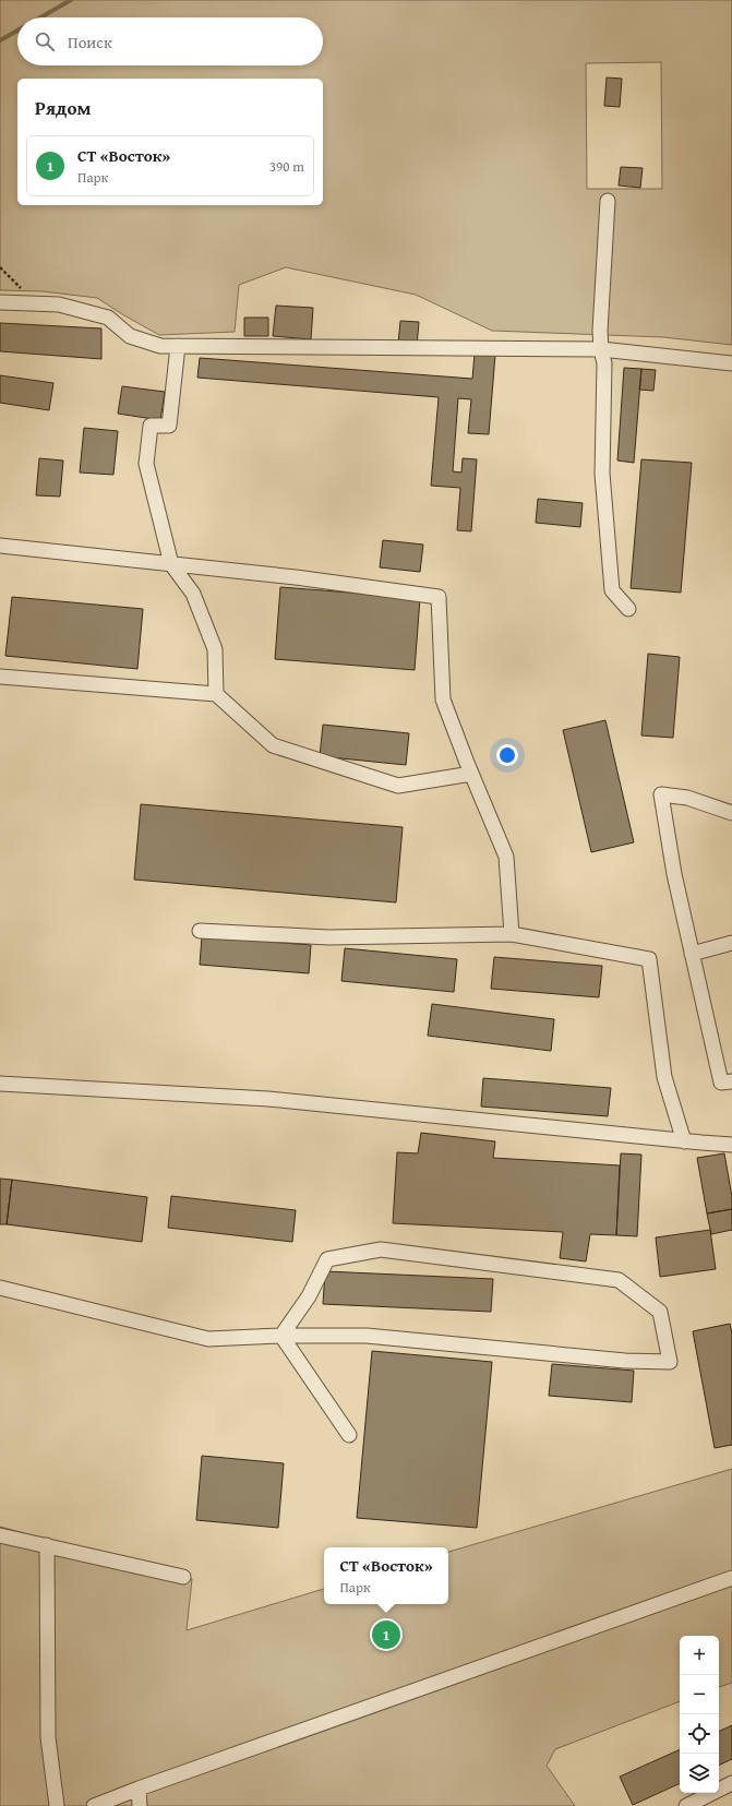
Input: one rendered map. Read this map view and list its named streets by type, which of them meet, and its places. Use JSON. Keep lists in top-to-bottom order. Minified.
{"page":{"search":"Поиск","heading":"Рядом","list":[{"mark":"1","name":"СТ «Восток»","note":"Парк","value":"390 m"}],"popup":["СТ «Восток»","Парк"],"pins":"1","map_buttons":["+","−"]}}
